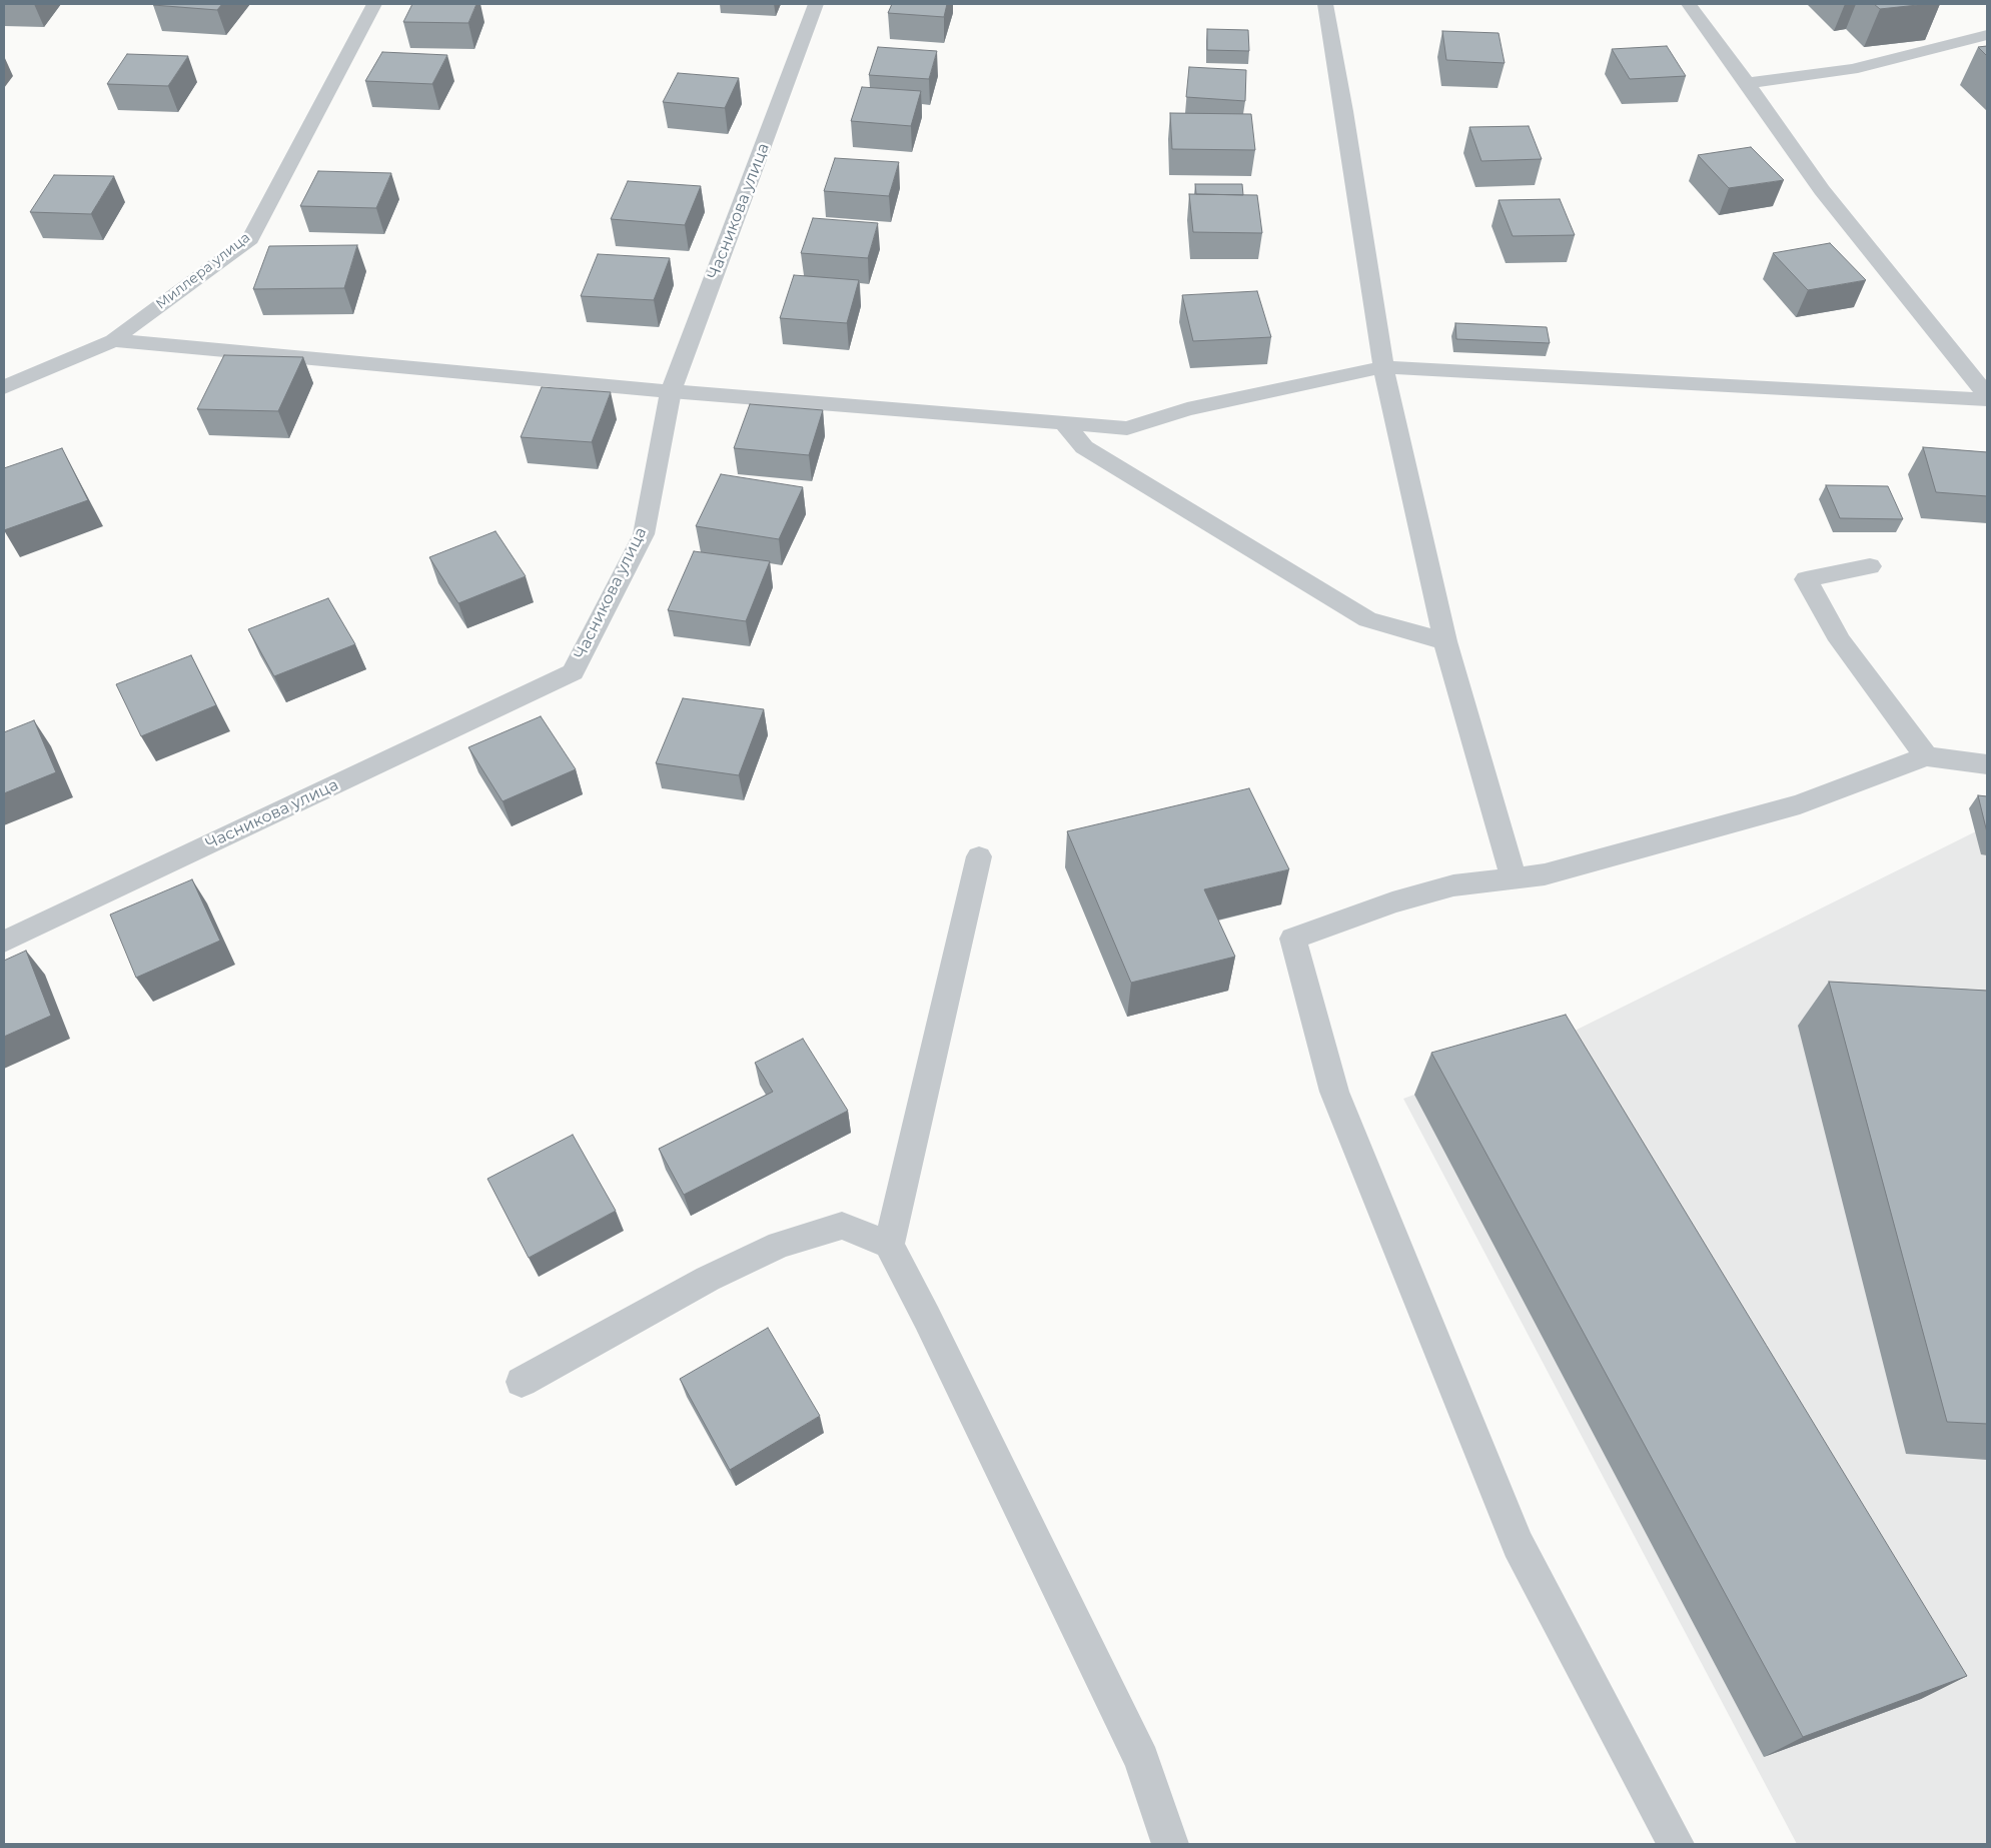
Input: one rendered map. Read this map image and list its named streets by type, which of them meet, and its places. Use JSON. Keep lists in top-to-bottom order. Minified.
{"streets":{"street":["Часникова улица","Миллера улица"]}}
